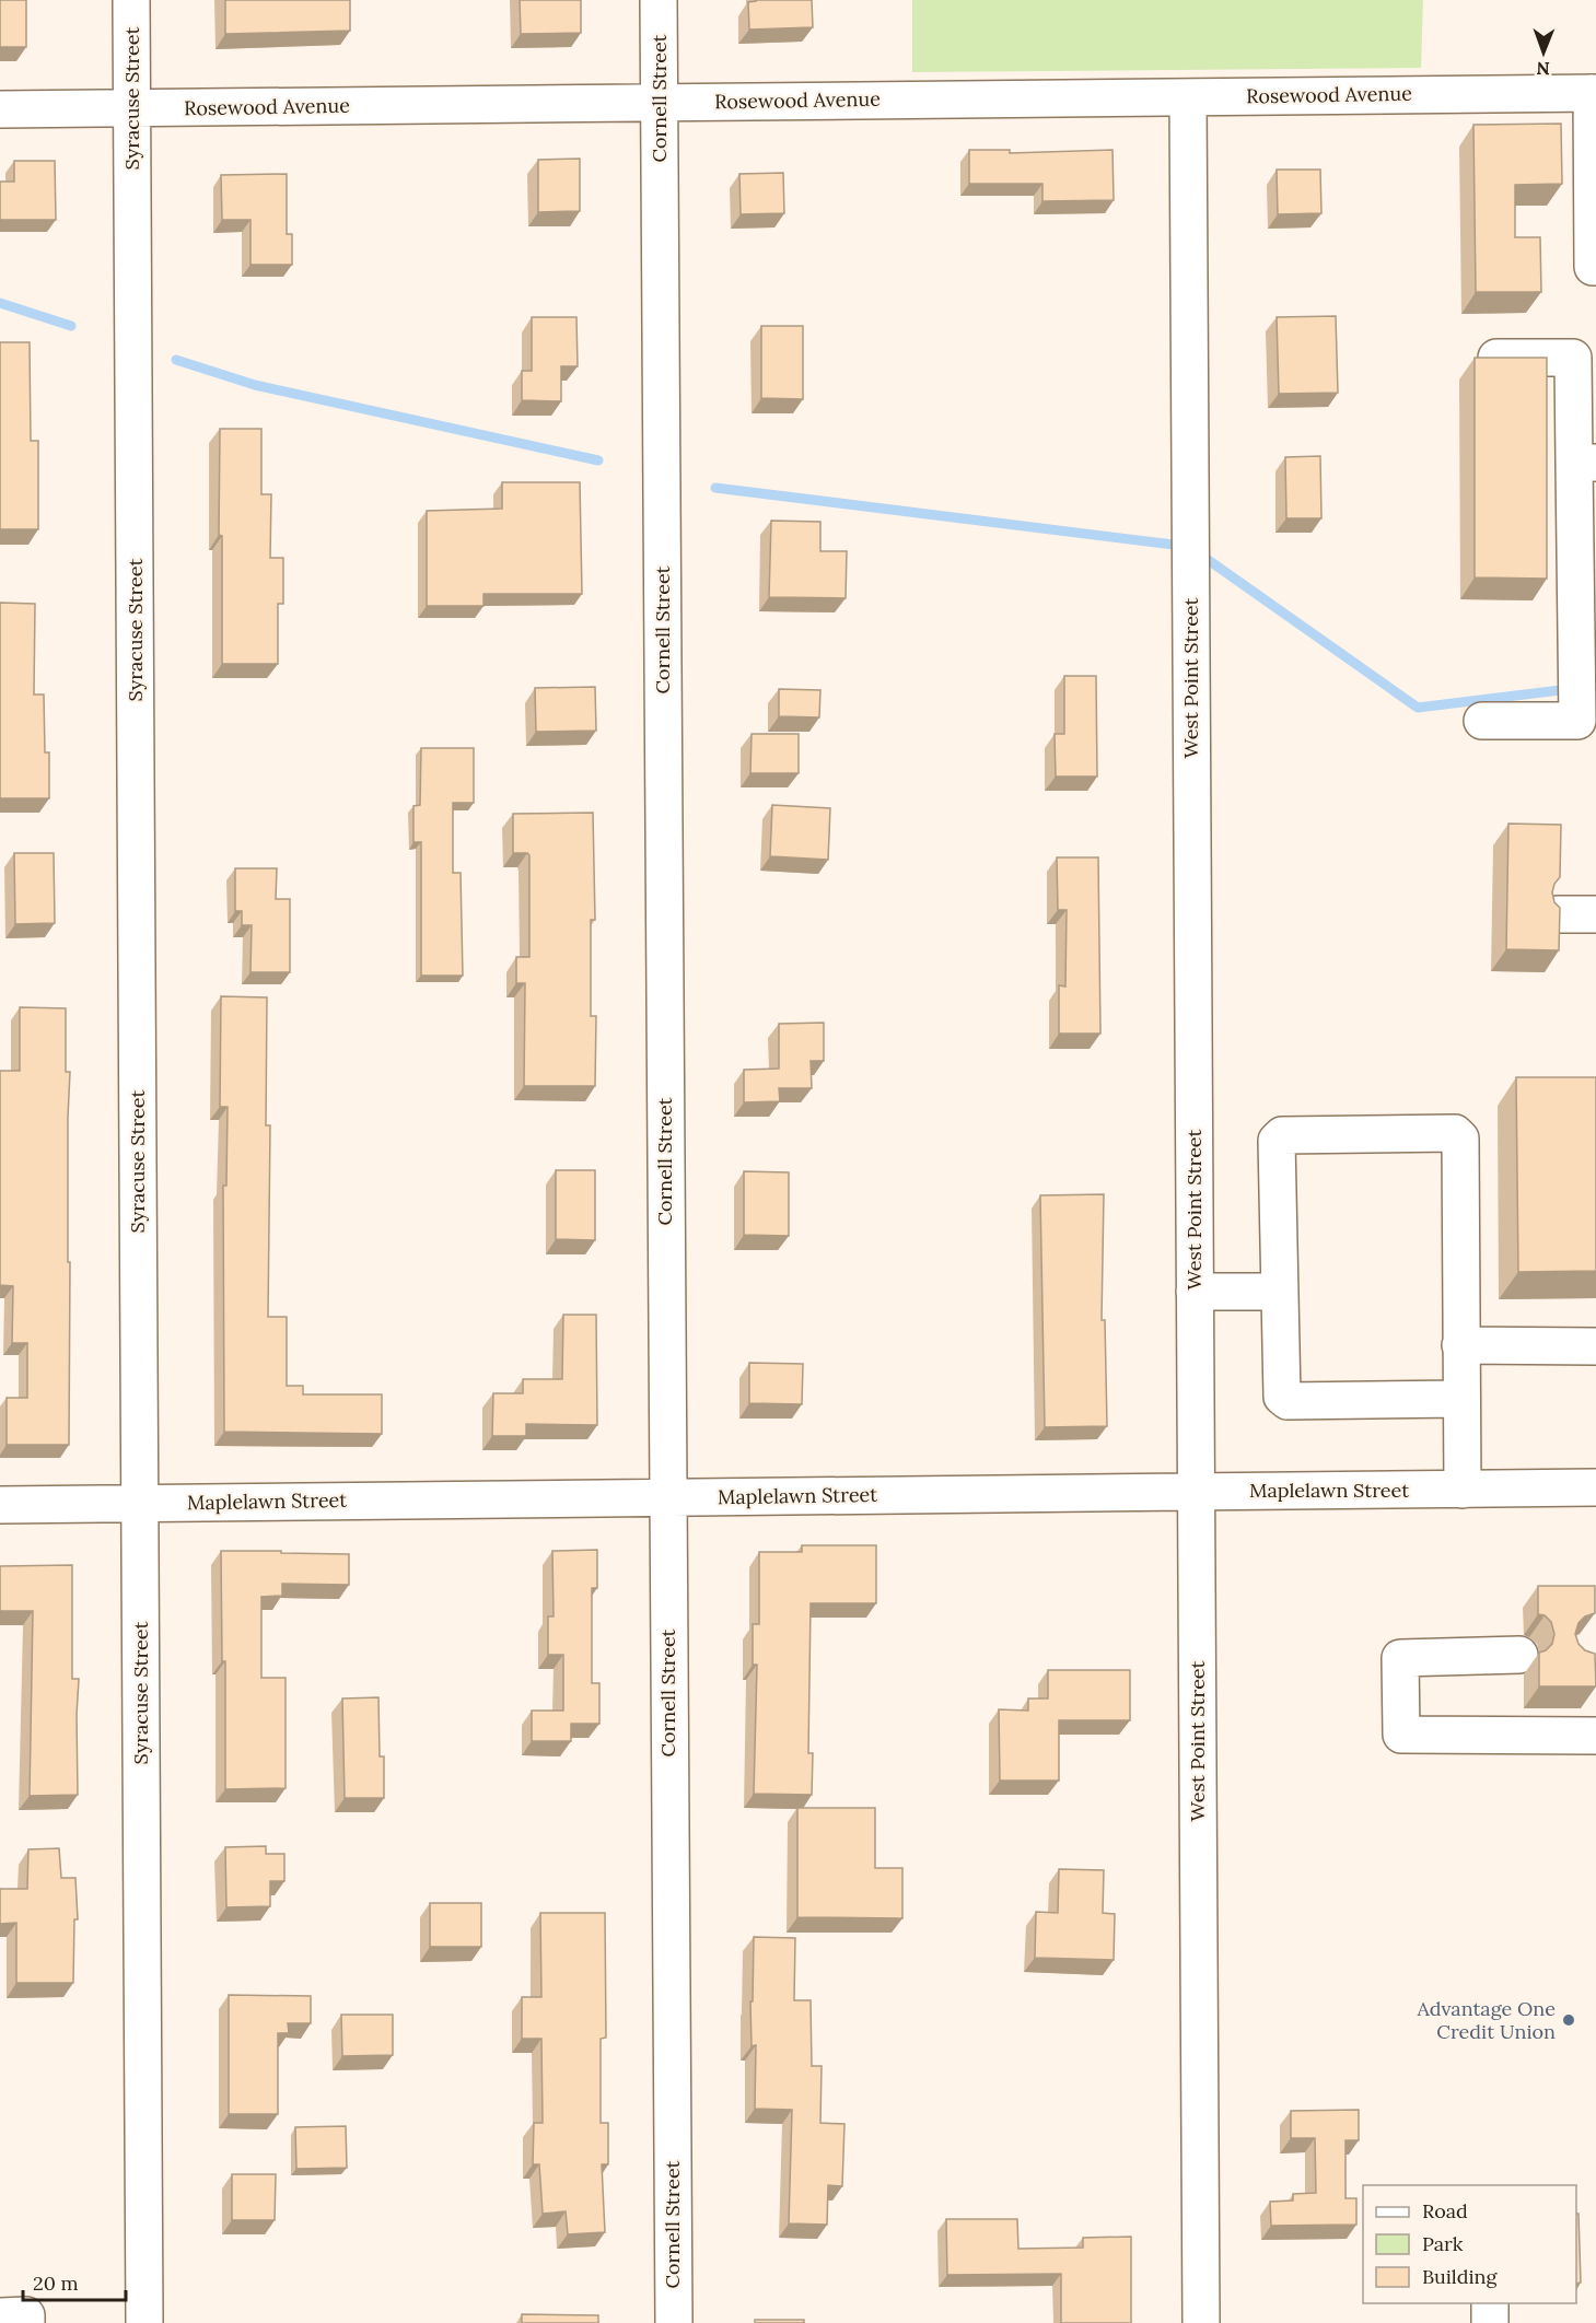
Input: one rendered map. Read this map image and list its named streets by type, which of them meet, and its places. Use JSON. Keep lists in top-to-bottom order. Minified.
{"streets":{"street":["Rosewood Avenue","Syracuse Street","Cornell Street","West Point Street","Maplelawn Street"]},"crossings":[["Rosewood Avenue","Syracuse Street"],["Rosewood Avenue","Cornell Street"],["Rosewood Avenue","West Point Street"],["Syracuse Street","Maplelawn Street"],["Cornell Street","Maplelawn Street"],["West Point Street","Maplelawn Street"]],"places":["Advantage One Credit Union"],"legend":["Road","Park","Building"],"scale_bar":"20 m","north":"bottom"}
